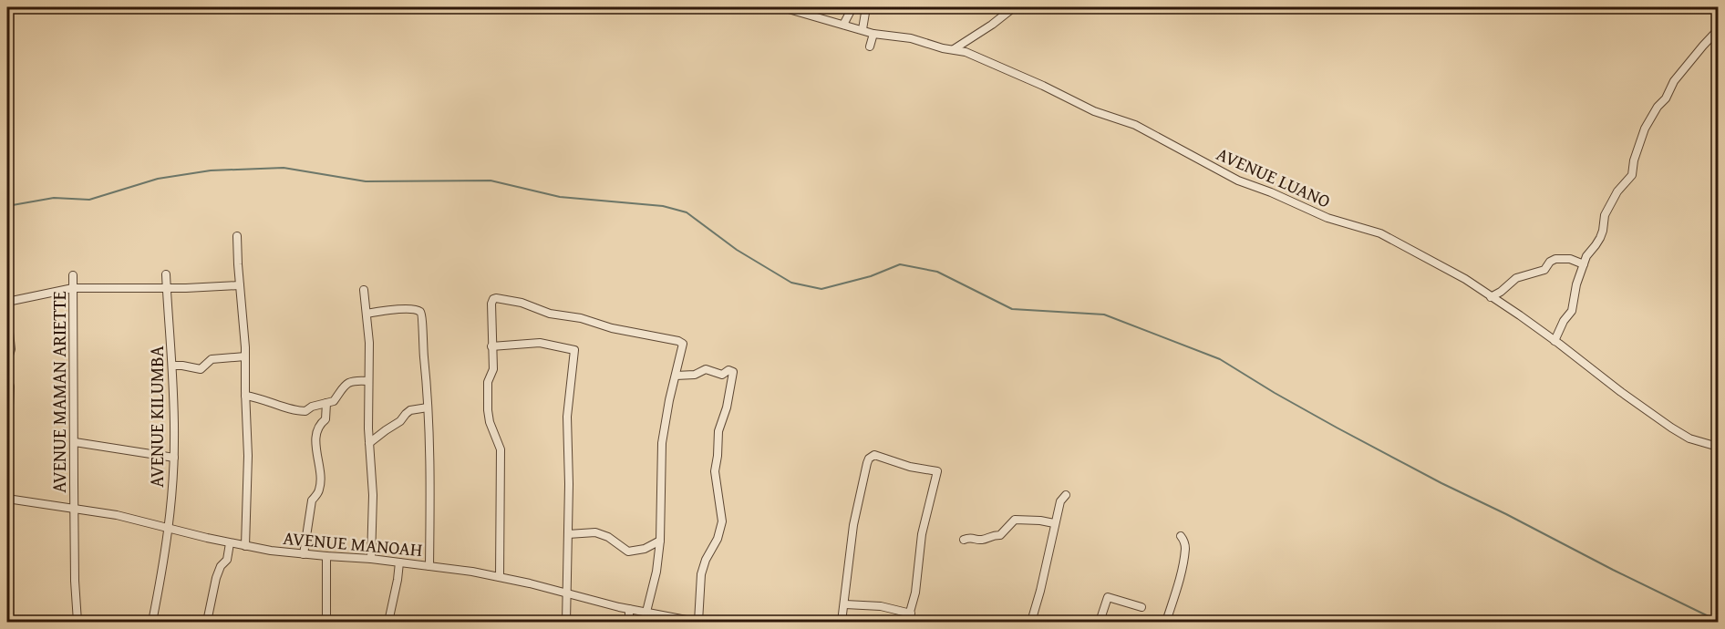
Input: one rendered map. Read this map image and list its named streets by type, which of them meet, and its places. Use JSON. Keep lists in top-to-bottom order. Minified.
{"streets":{"street":["AVENUE LUANO","AVENUE MAMAN ARIETTE","AVENUE KILUMBA","AVENUE MANOAH"]},"crossings":[["AVENUE MAMAN ARIETTE","AVENUE MANOAH"],["AVENUE KILUMBA","AVENUE MANOAH"]]}
